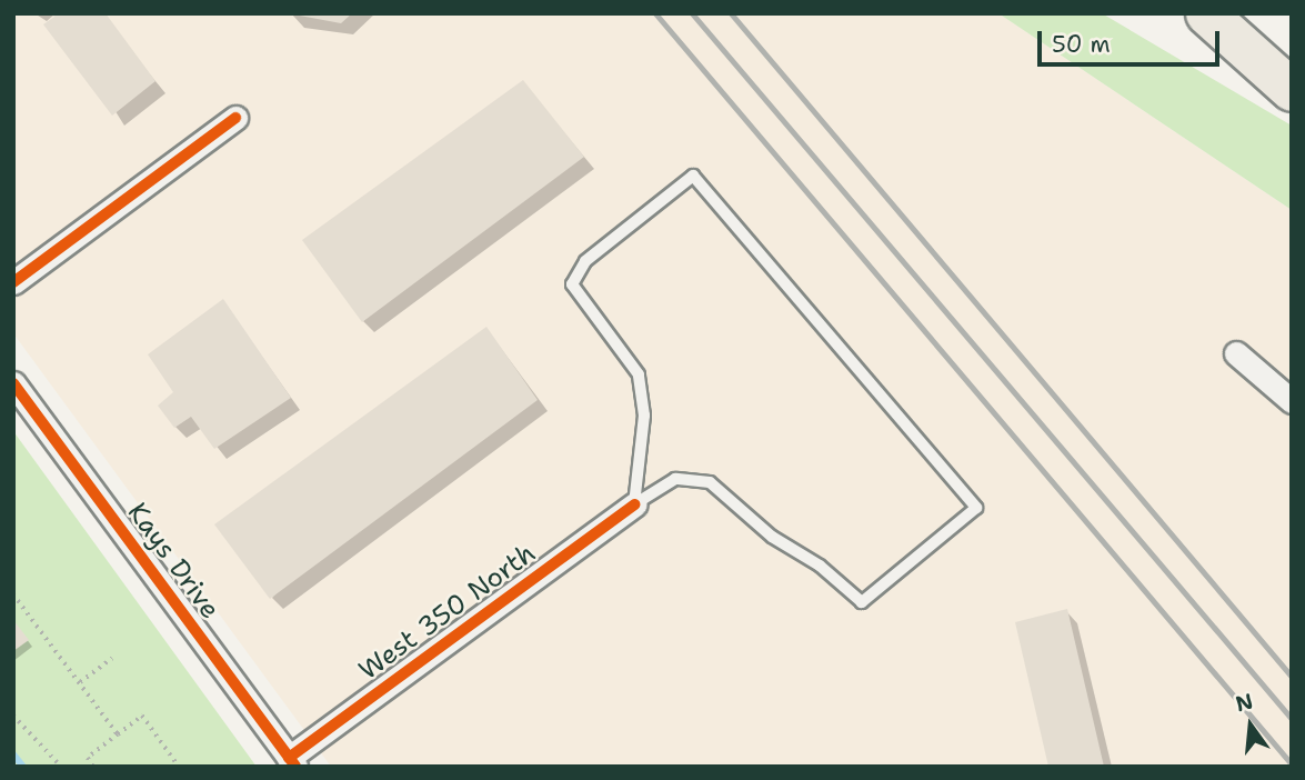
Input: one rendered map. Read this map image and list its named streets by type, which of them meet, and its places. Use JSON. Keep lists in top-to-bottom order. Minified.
{"streets":{"street":["Kays Drive","West 350 North"]},"crossings":[["Kays Drive","West 350 North"]],"scale_bar":"50 m","north":"top"}
